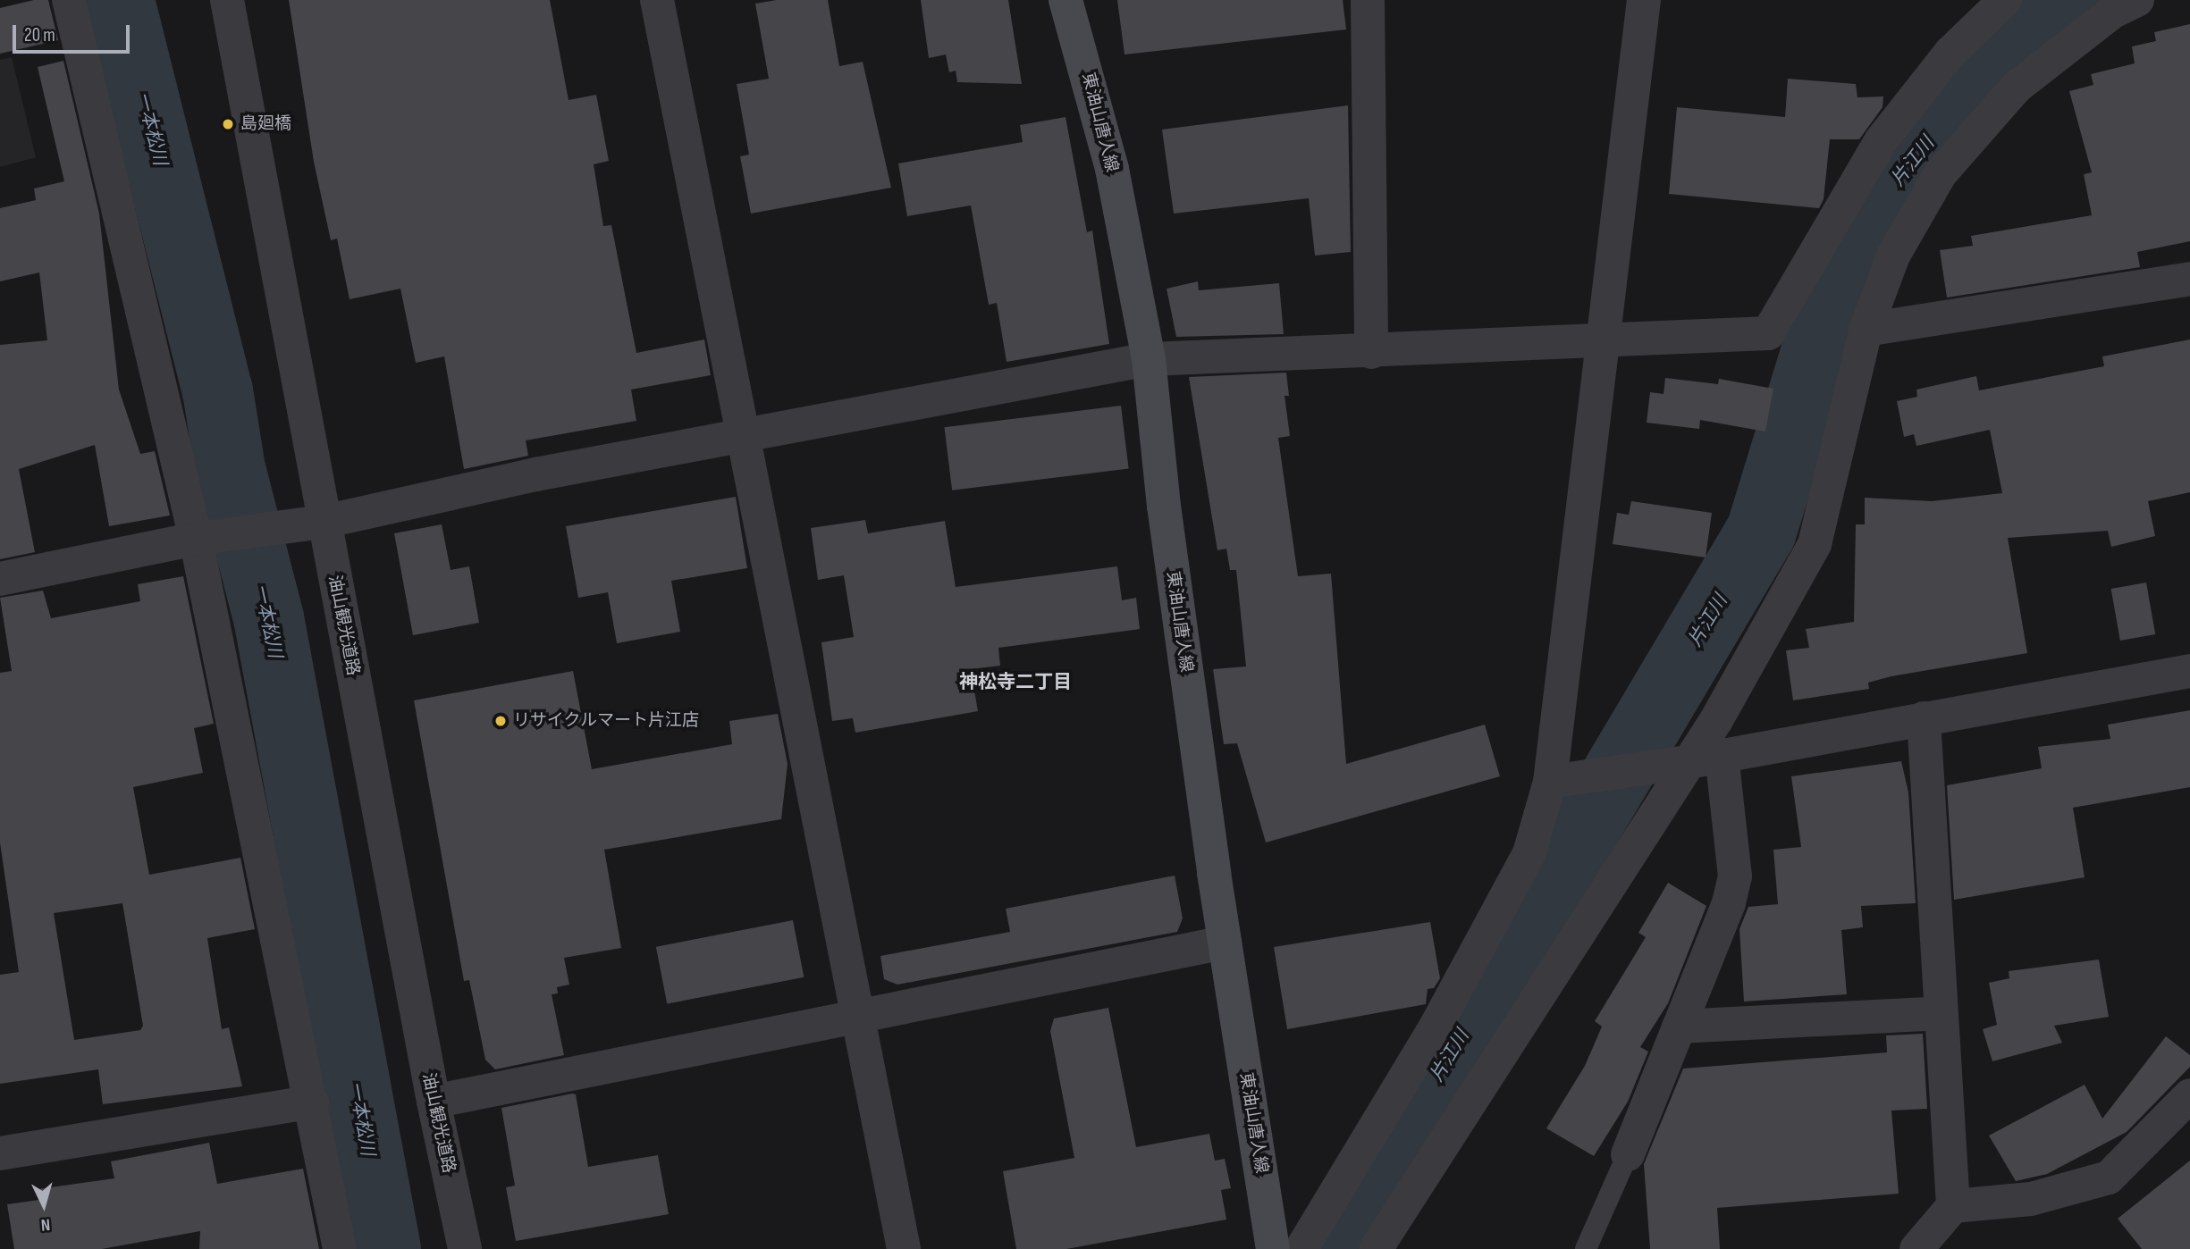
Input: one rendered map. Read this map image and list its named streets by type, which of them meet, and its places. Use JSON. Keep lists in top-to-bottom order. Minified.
{"streets":{"main road":["東油山唐人線"],"street":["油山観光道路"]},"districts":["神松寺二丁目"],"water":["一本松川","片江川"],"places":["島廻橋","リサイクルマート片江店"],"scale_bar":"20 m","north":"bottom"}
